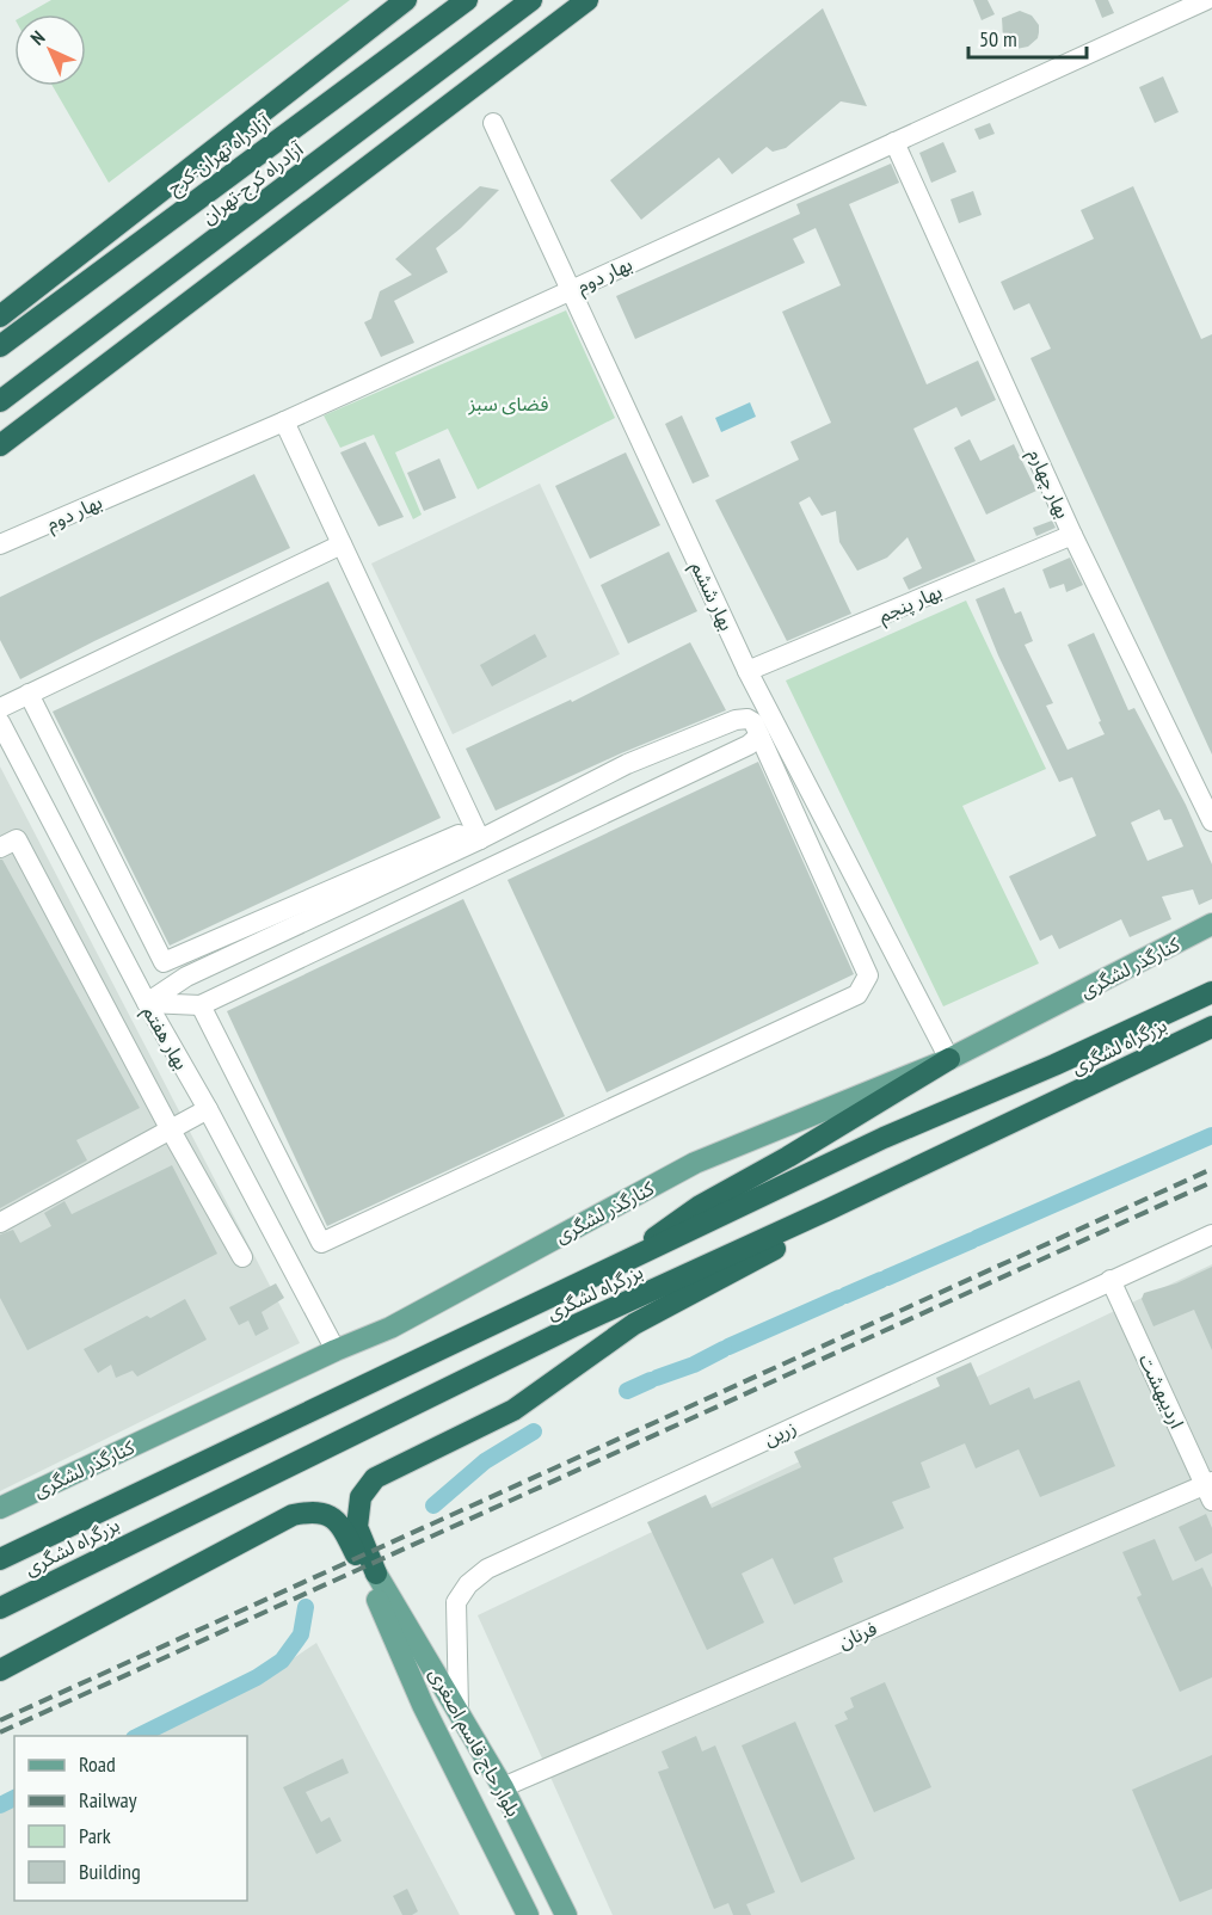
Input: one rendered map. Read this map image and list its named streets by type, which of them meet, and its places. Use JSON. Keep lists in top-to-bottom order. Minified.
{"streets":{"highway":["آزادراه تهران-کرج","آزادراه کرج-تهران","بزرگراه لشگری"],"main road":["کنارگذر لشگری","بلوار حاج قاسم اصغری"],"street":["بهار دوم","بهار چهارم","بهار ششم","بهار پنجم","بهار هفتم","اردیبهشت","زرین","فرنان"]},"crossings":[["بهار دوم","بهار چهارم"],["بهار دوم","بهار ششم"],["بهار چهارم","بهار پنجم"],["بهار ششم","بهار پنجم"],["بهار ششم","کنارگذر لشگری"],["کنارگذر لشگری","بهار هفتم"],["اردیبهشت","زرین"],["اردیبهشت","فرنان"],["زرین","بلوار حاج قاسم اصغری"],["فرنان","بلوار حاج قاسم اصغری"]],"parks":["فضای سبز"],"legend":["Road","Railway","Park","Building"],"scale_bar":"50 m","north":"top left"}
